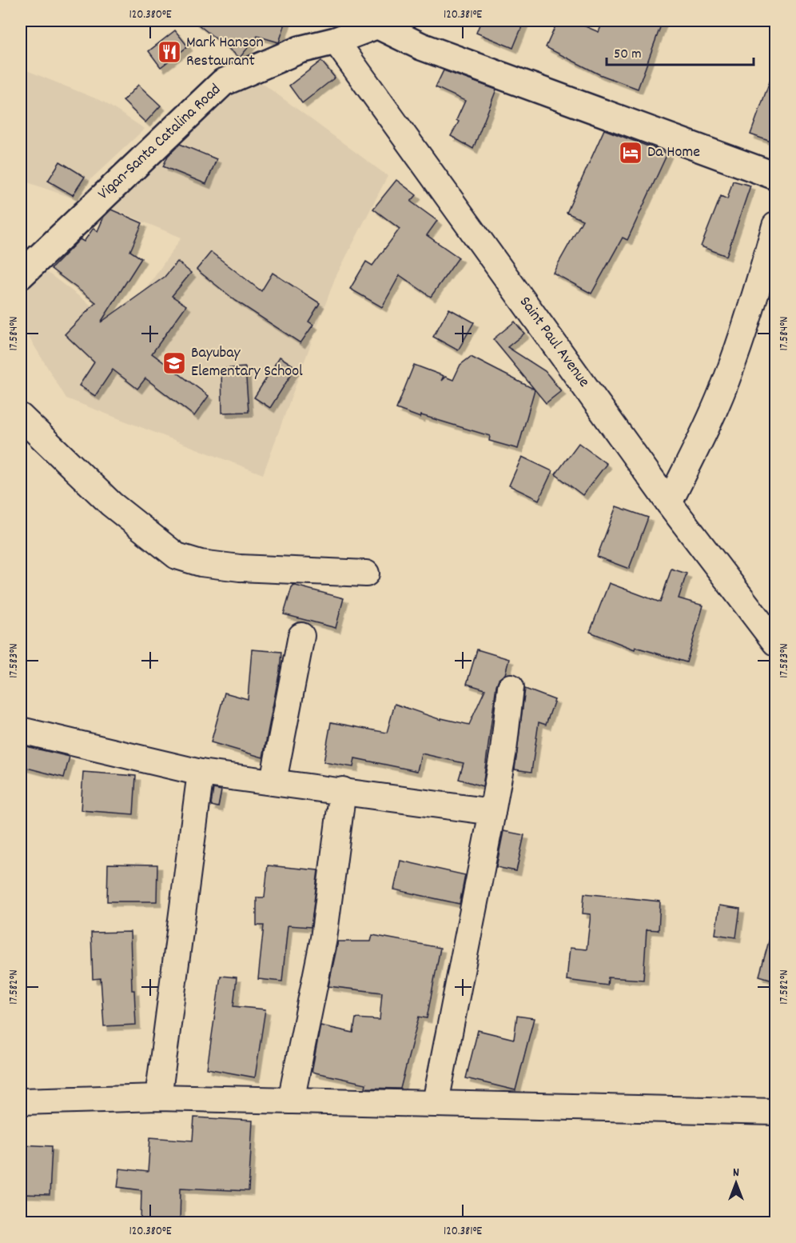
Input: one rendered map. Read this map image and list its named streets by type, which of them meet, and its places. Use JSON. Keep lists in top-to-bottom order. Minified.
{"streets":{"main road":["Vigan-Santa Catalina Road"],"street":["Saint Paul Avenue"]},"crossings":[["Vigan-Santa Catalina Road","Saint Paul Avenue"]],"places":{"restaurant":["Mark Hanson Restaurant"],"hotel":["Da Home"],"school or university":["Bayubay Elementary School"]},"scale_bar":"50 m","north":"top","coordinates":["120.380°E","120.381°E","17.584°N","17.583°N","17.582°N"]}
